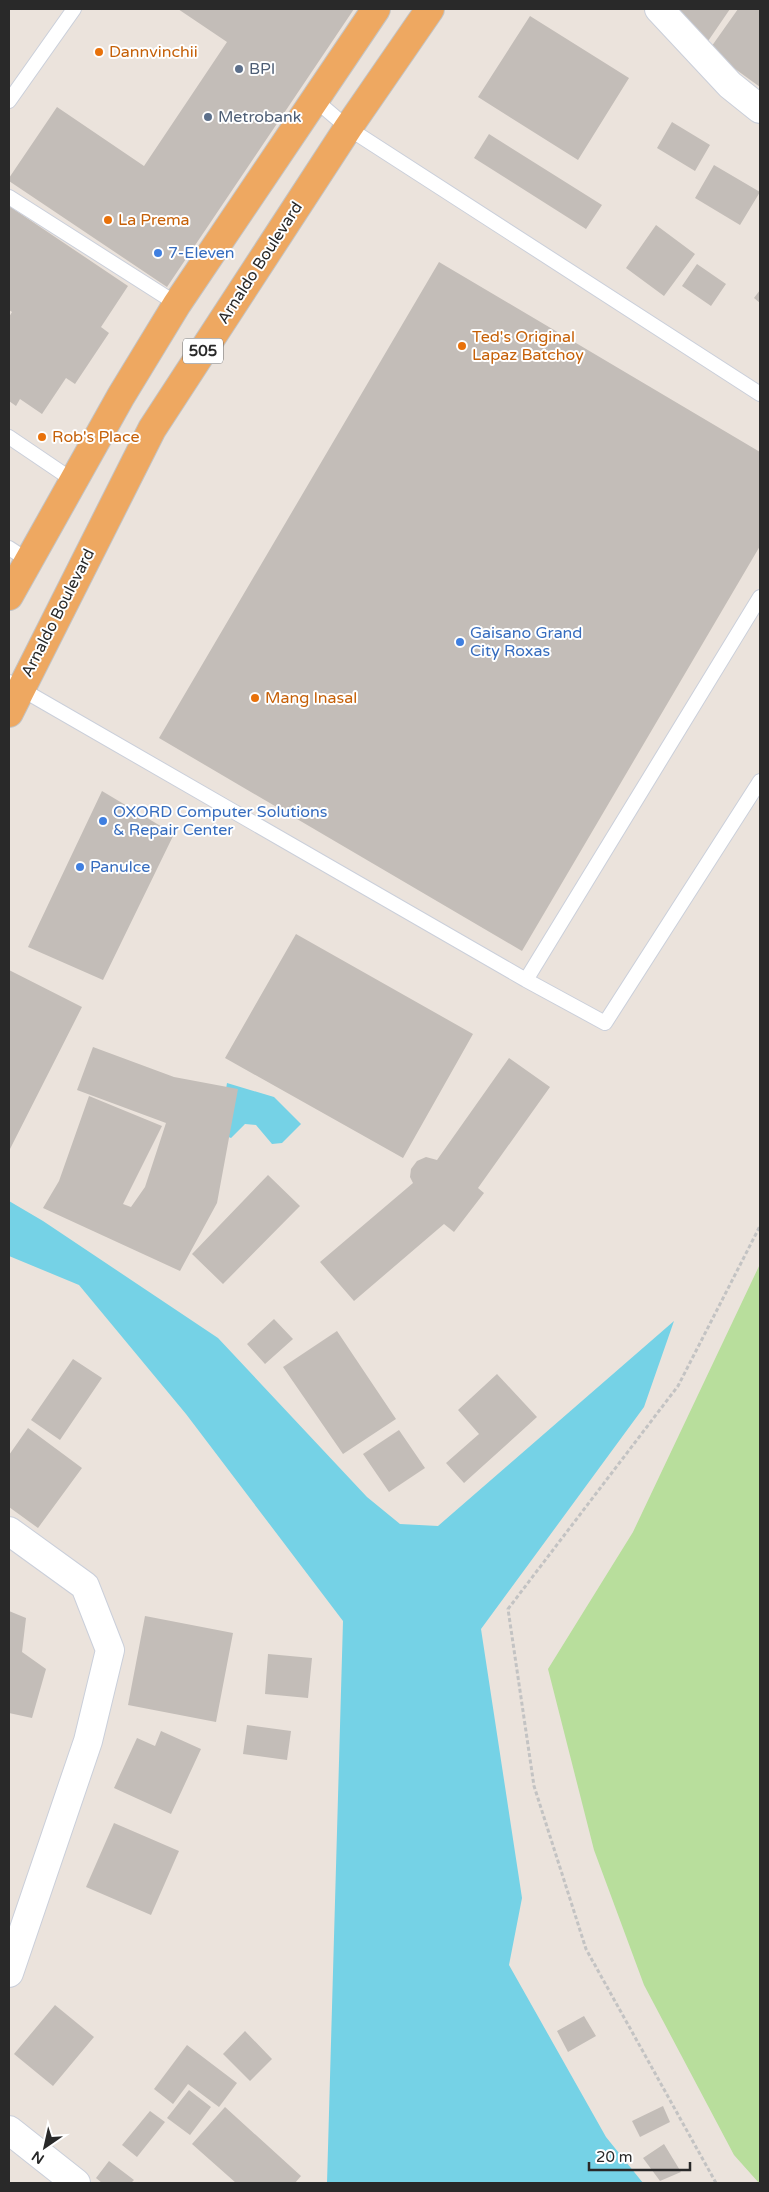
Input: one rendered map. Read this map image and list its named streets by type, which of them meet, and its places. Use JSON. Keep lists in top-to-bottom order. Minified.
{"streets":{"highway":["Arnaldo Boulevard","505"]},"places":["Dannvinchii","BPI","Metrobank","La Prema","7-Eleven","Ted's Original Lapaz Batchoy","Rob's Place","Gaisano Grand City Roxas","Mang Inasal","OXORD Computer Solutions & Repair Center","Panulce"],"scale_bar":"20 m","north":"bottom left"}
